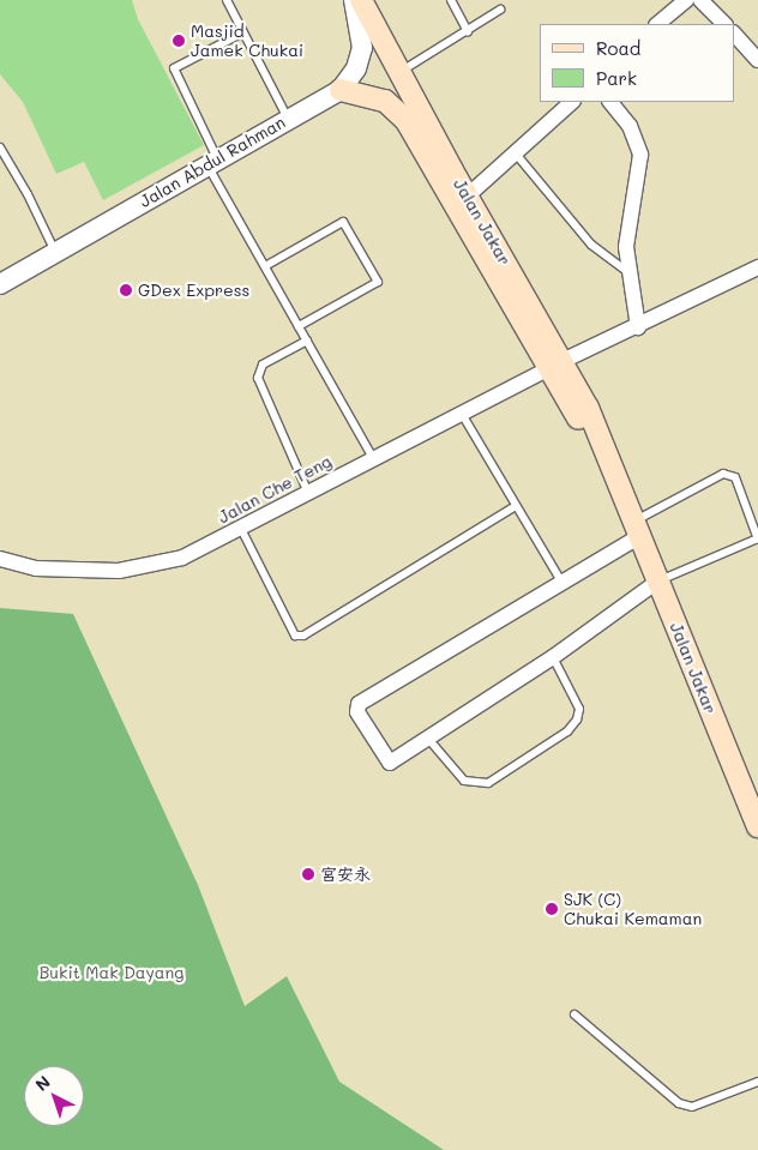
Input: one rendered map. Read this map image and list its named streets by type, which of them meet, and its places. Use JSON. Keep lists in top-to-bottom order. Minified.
{"streets":{"main road":["Jalan Jakar"],"street":["Jalan Abdul Rahman","Jalan Che Teng"]},"crossings":[["Jalan Abdul Rahman","Jalan Jakar"],["Jalan Jakar","Jalan Che Teng"]],"parks":["Bukit Mak Dayang"],"places":["Masjid Jamek Chukai","GDex Express","宮安永","SJK (C) Chukai Kemaman"],"legend":["Road","Park"],"north":"top left"}
